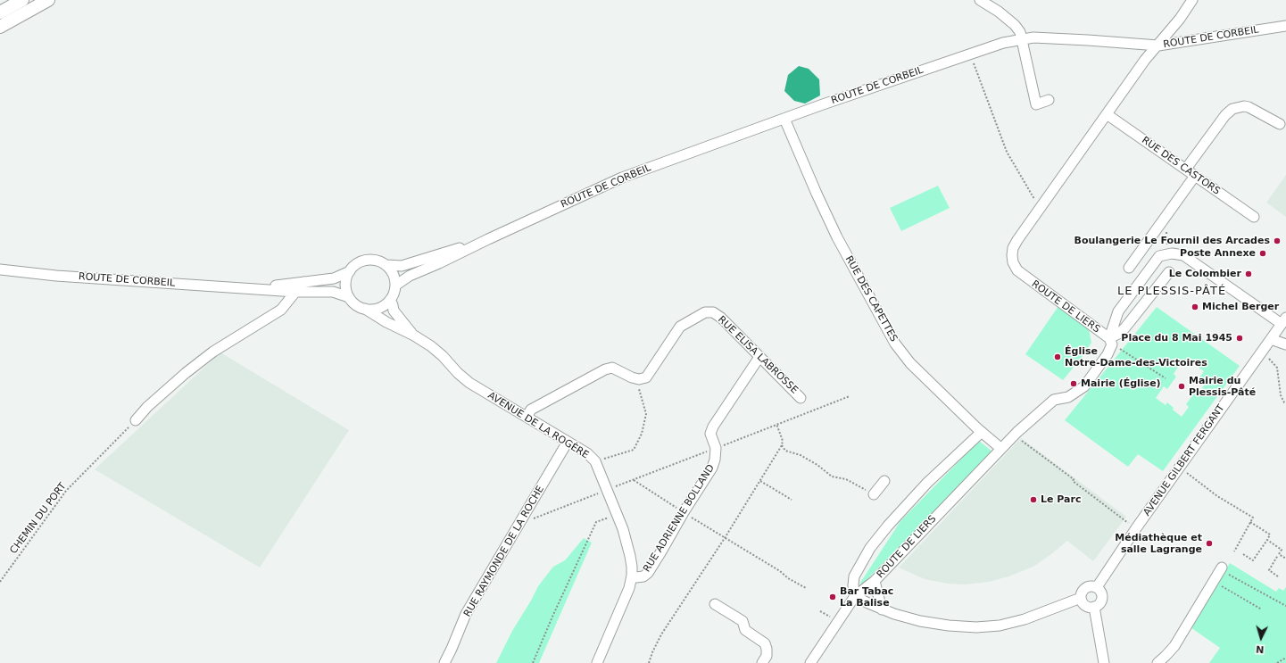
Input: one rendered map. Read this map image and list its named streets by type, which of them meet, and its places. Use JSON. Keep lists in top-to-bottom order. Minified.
{"streets":{"street":["ROUTE DE CORBEIL","RUE DES CASTORS","RUE DES CAPETTES","ROUTE DE LIERS","RUE ELISA LABROSSE","AVENUE DE LA ROGÈRE","AVENUE GILBERT FERGANT","RUE ADRIENNE BOLLAND","RUE RAYMONDE DE LA ROCHE"],"path":["CHEMIN DU PORT"]},"crossings":[["ROUTE DE CORBEIL","RUE DES CAPETTES"],["ROUTE DE CORBEIL","ROUTE DE LIERS"],["ROUTE DE CORBEIL","AVENUE DE LA ROGÈRE"],["RUE DES CASTORS","ROUTE DE LIERS"],["RUE DES CAPETTES","ROUTE DE LIERS"],["RUE ELISA LABROSSE","RUE ADRIENNE BOLLAND"],["AVENUE DE LA ROGÈRE","RUE ADRIENNE BOLLAND"],["AVENUE DE LA ROGÈRE","RUE RAYMONDE DE LA ROCHE"]],"districts":["LE PLESSIS-PÂTÉ"],"places":["Boulangerie Le Fournil des Arcades","Poste Annexe","Le Colombier","Michel Berger","Place du 8 Mai 1945","Église Notre-Dame-des-Victoires","Mairie (Église)","Mairie du Plessis-Pâté","Le Parc","Médiathèque et salle Lagrange","Bar Tabac La Balise"],"north":"bottom"}
